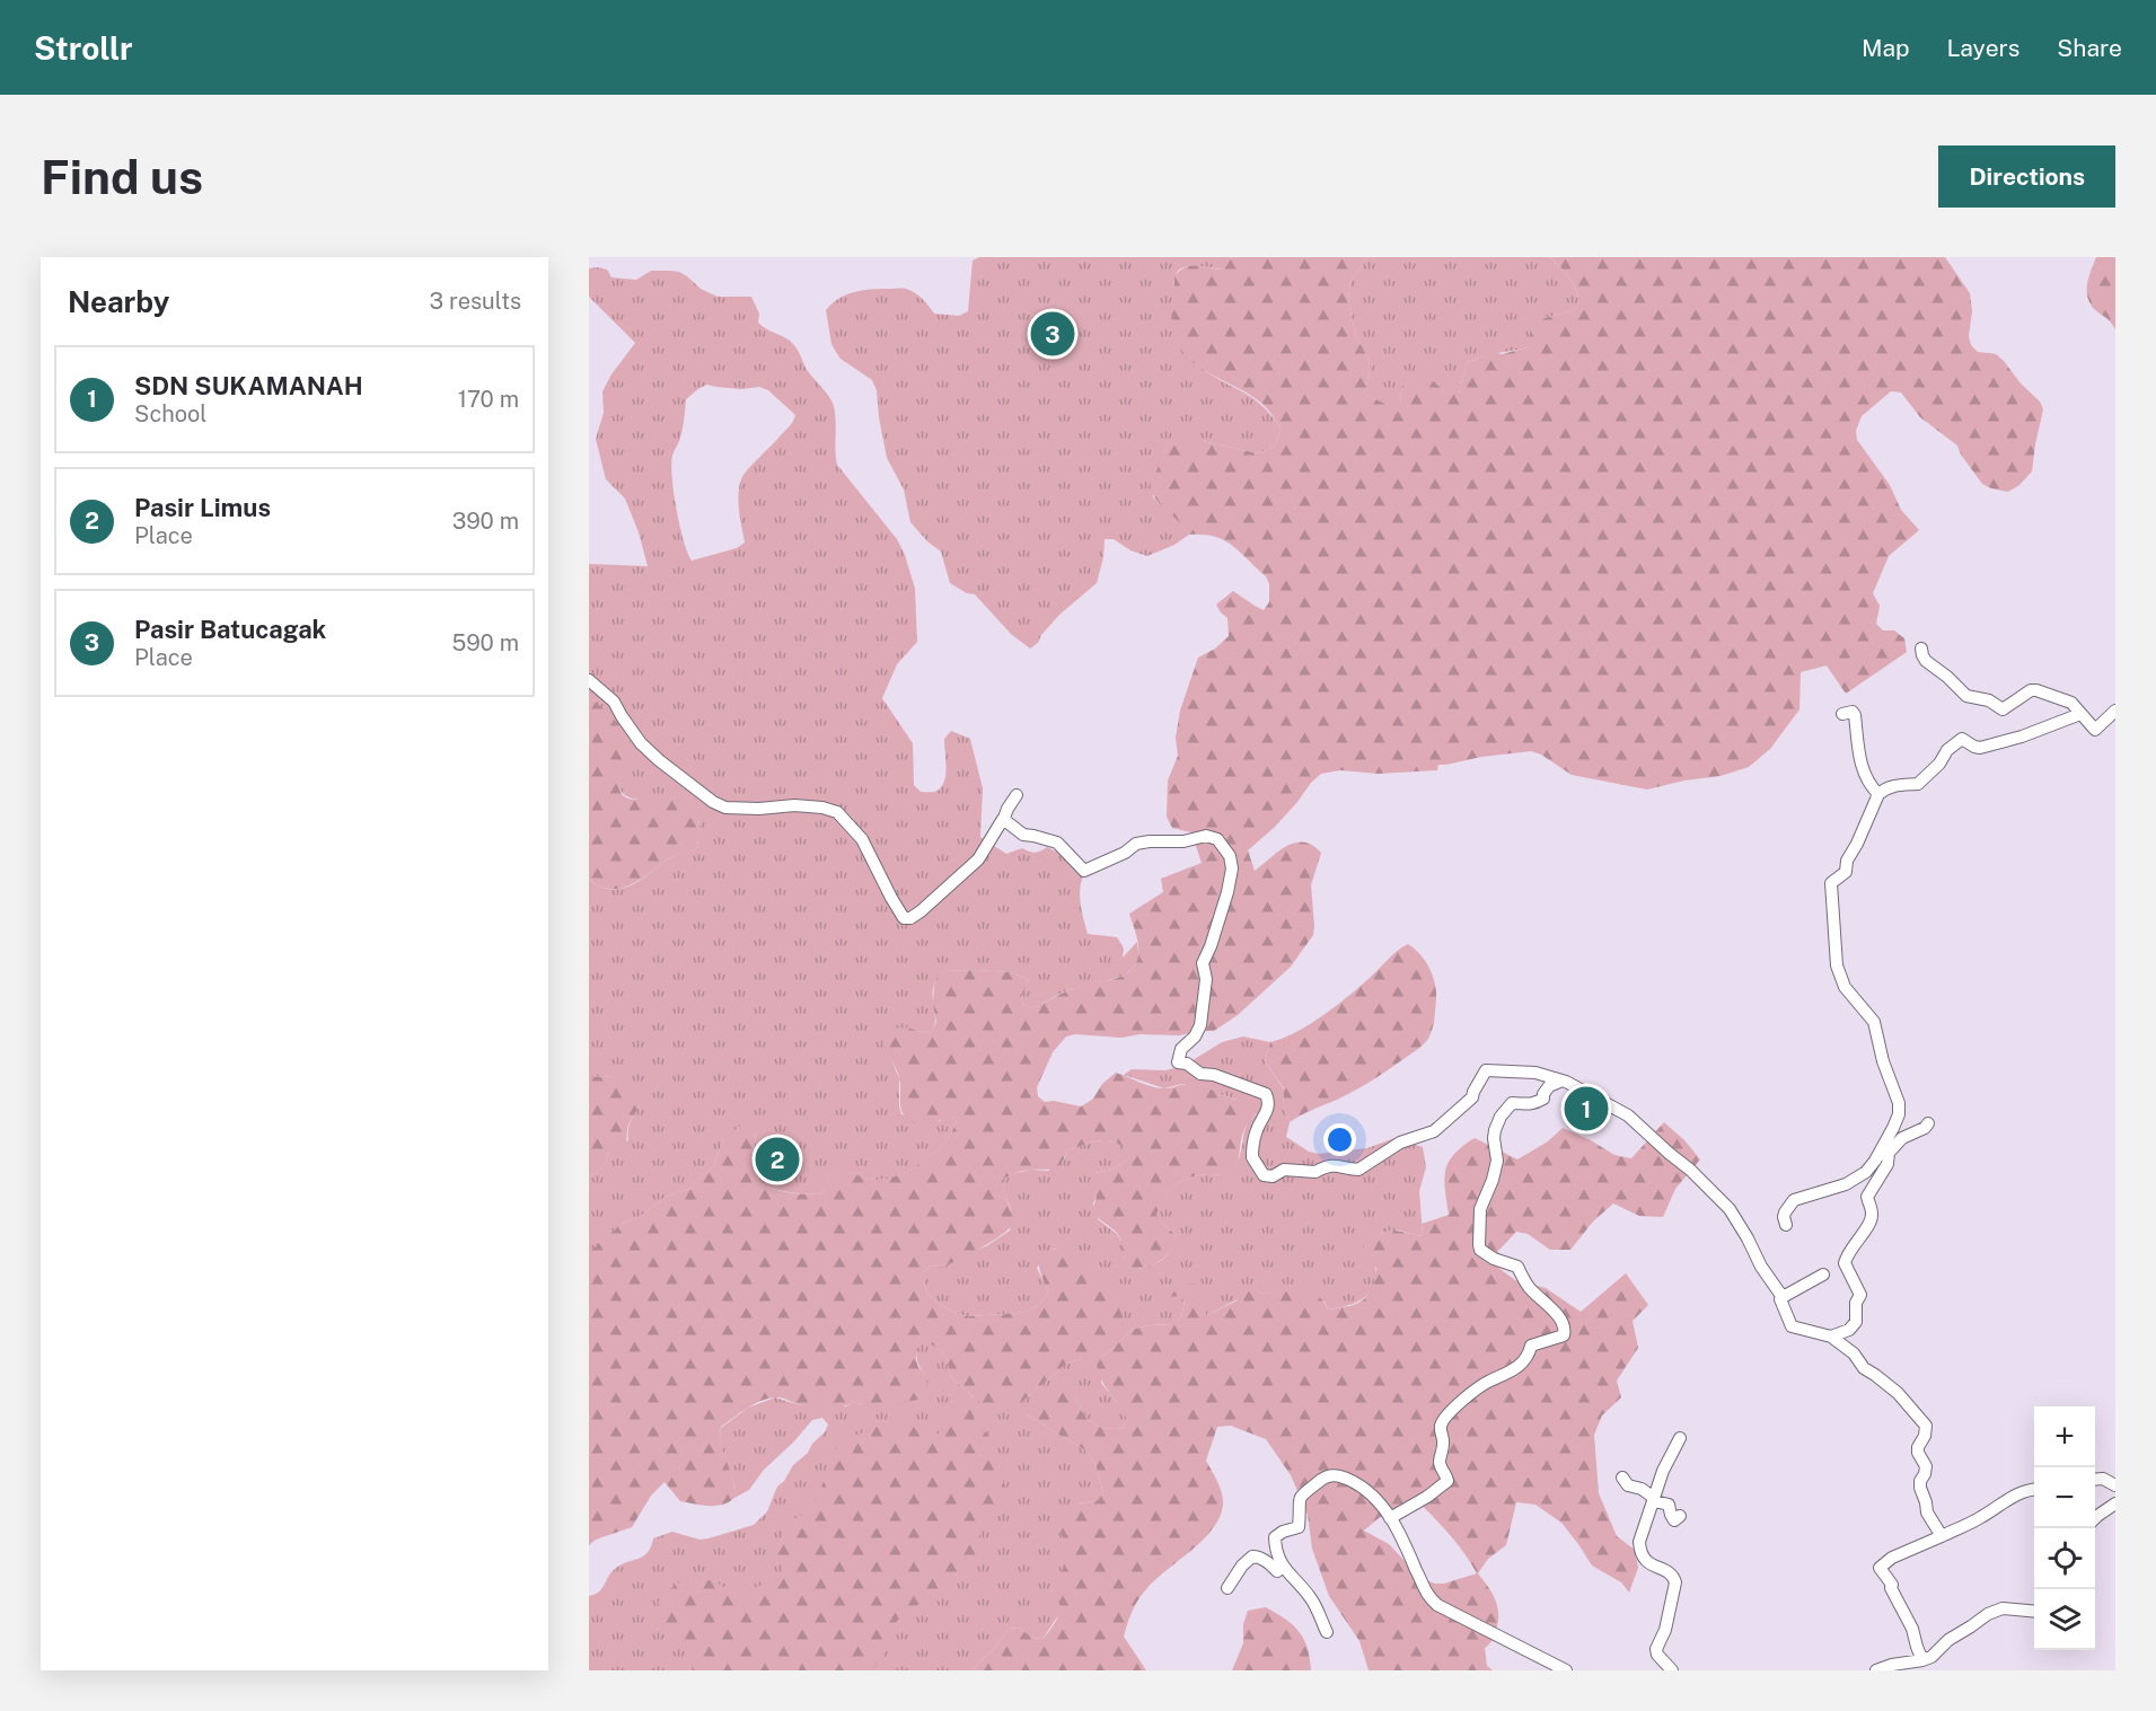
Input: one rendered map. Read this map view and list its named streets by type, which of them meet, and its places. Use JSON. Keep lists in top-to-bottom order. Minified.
{"page":{"header":"Strollr","nav":["Map","Layers","Share"],"buttons":"Directions","title":"Find us","heading":["Nearby","3 results"],"pins":["3","1","2"],"list":[{"mark":"1","name":"SDN SUKAMANAH","note":"School","value":"170 m"},{"mark":"2","name":"Pasir Limus","note":"Place","value":"390 m"},{"mark":"3","name":"Pasir Batucagak","note":"Place","value":"590 m"}],"map_buttons":["+","−"]}}
